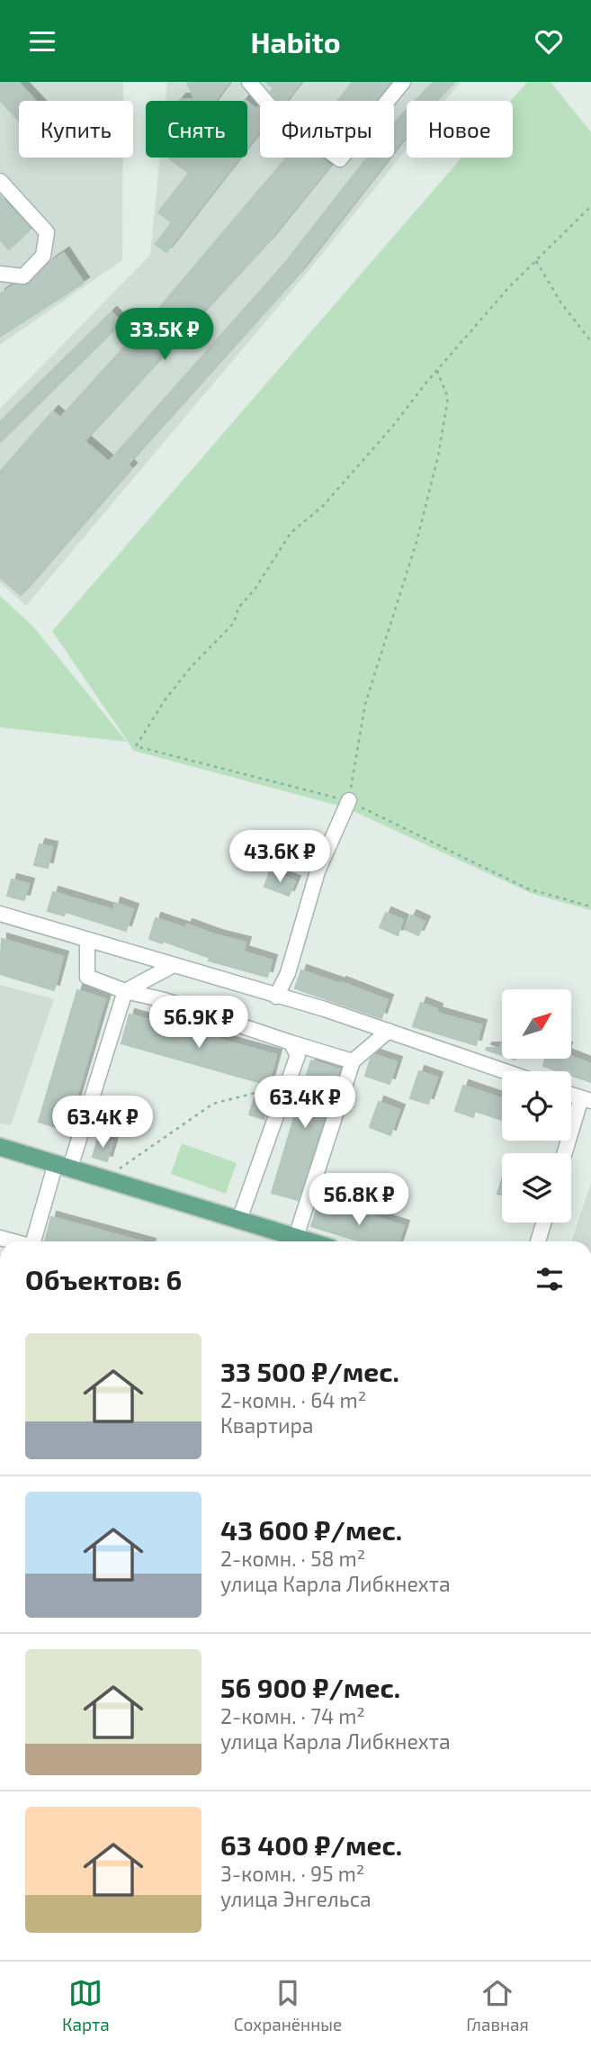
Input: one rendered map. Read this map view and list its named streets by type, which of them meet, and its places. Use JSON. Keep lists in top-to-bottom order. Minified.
{"north":"top right","page":{"header":"Habito","chip":["Купить","Снять","Фильтры","Новое"],"price":["33.5K ₽","43.6K ₽","56.9K ₽","63.4K ₽","63.4K ₽","56.8K ₽"],"heading":"Объектов: 6","list":[{"name":"33 500 ₽/мес.","note":"2-комн. · 64 m² · Квартира"},{"name":"43 600 ₽/мес.","note":"2-комн. · 58 m² · улица Карла Либкнехта"},{"name":"56 900 ₽/мес.","note":"2-комн. · 74 m² · улица Карла Либкнехта"},{"name":"63 400 ₽/мес.","note":"3-комн. · 95 m² · улица Энгельса"}],"tabs":["Карта","Сохранённые","Главная"]}}
